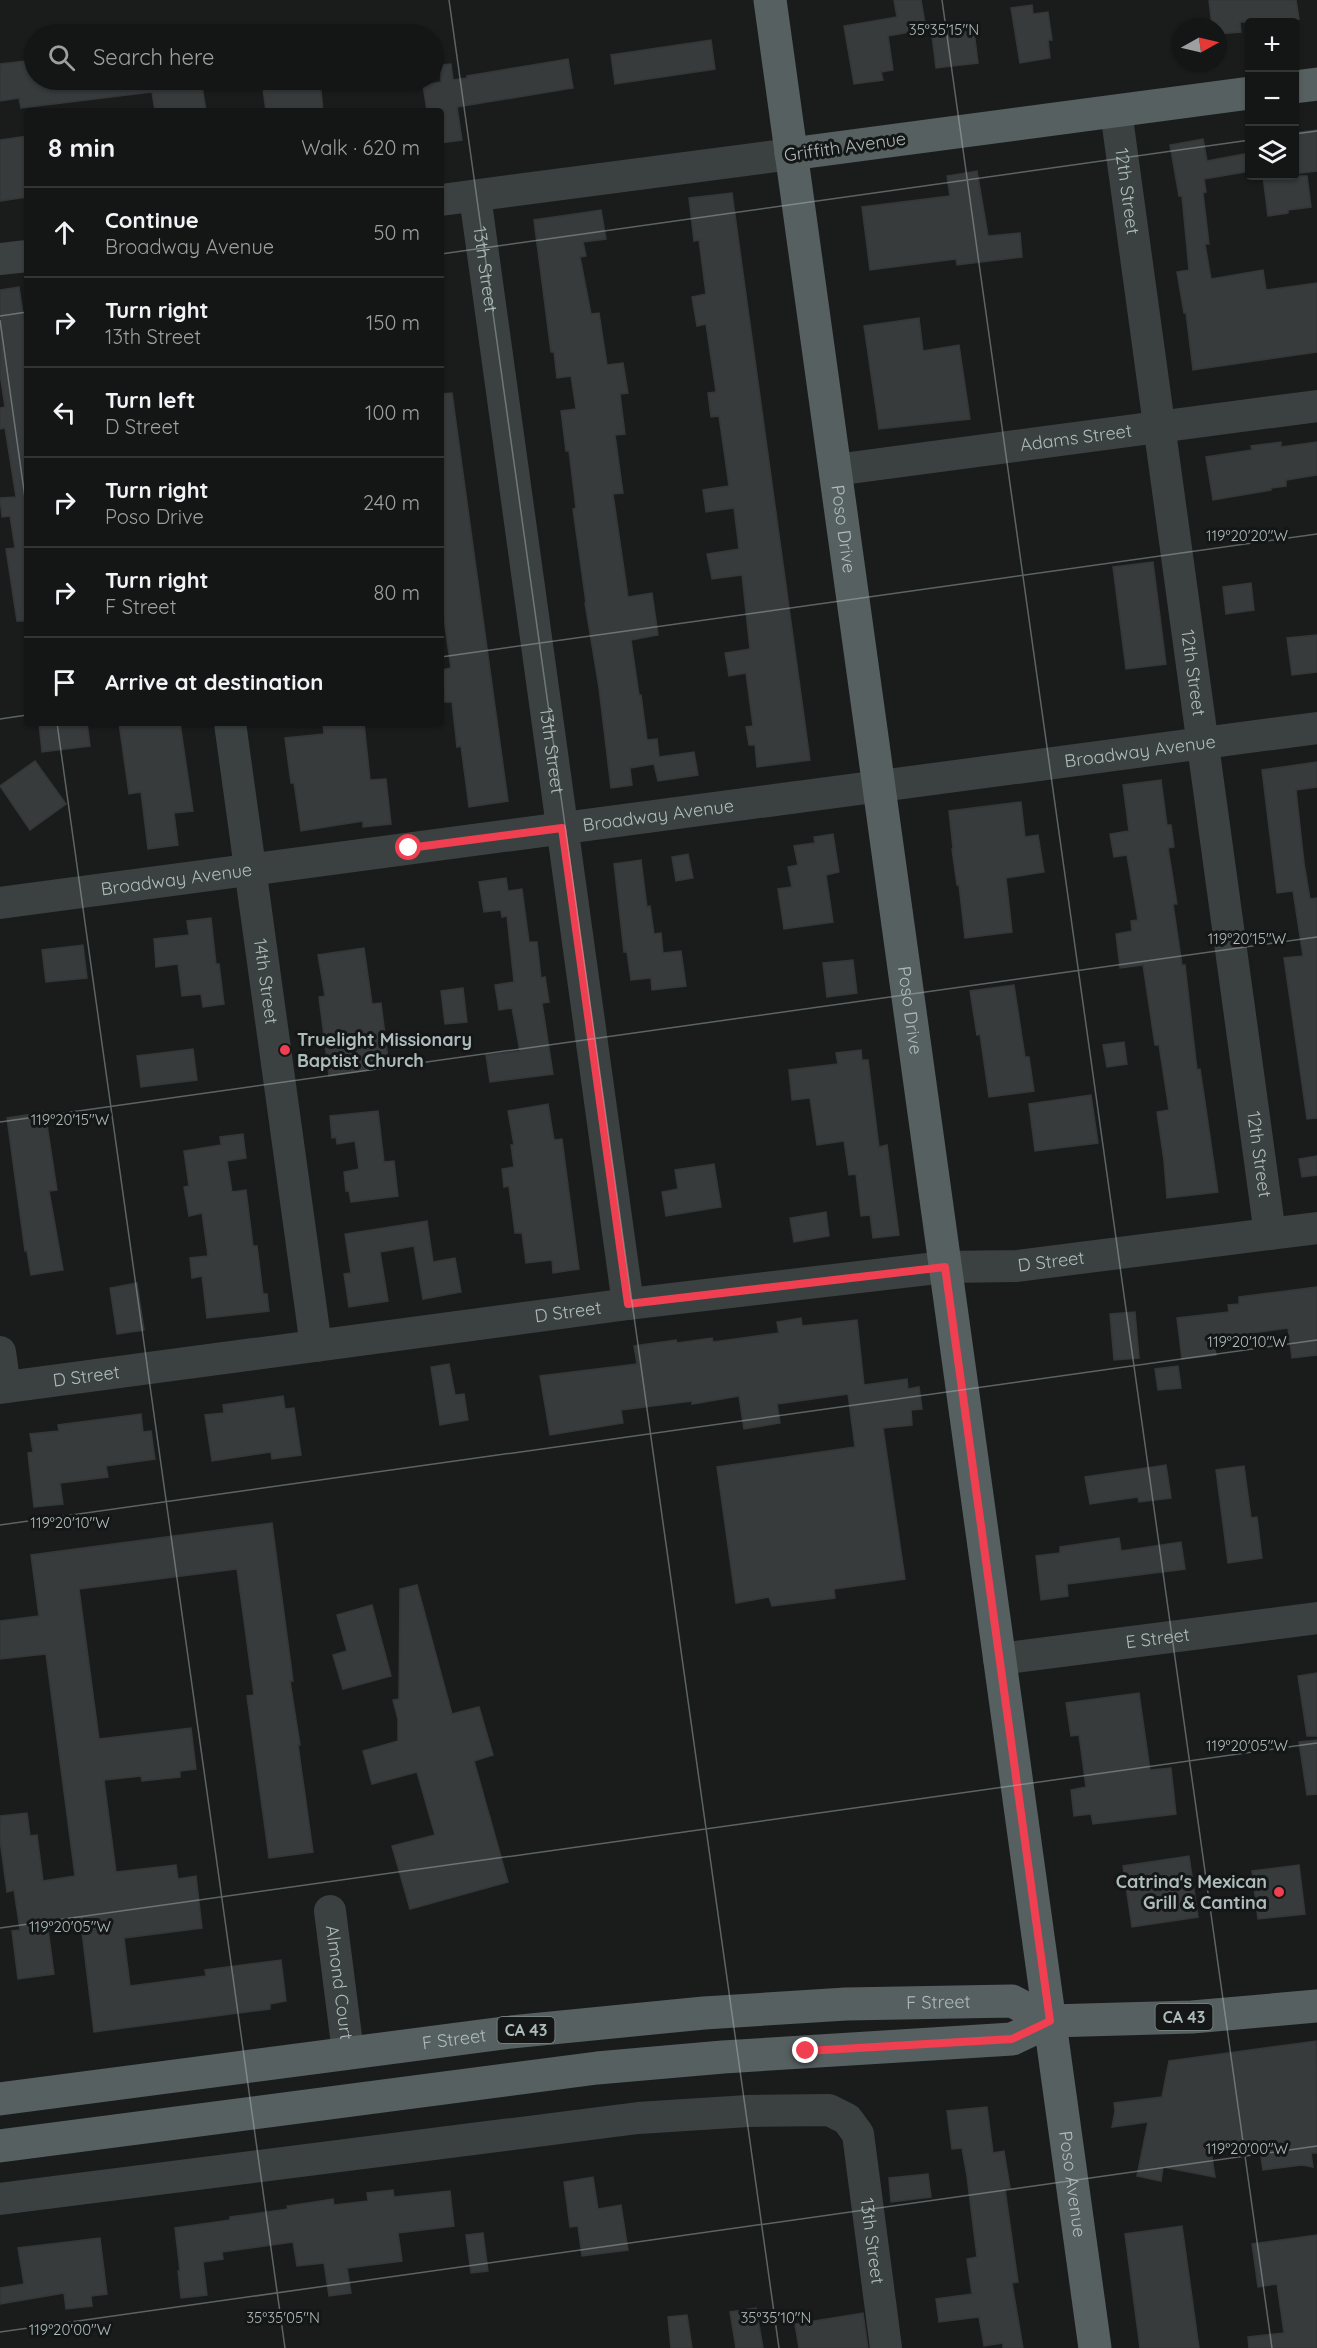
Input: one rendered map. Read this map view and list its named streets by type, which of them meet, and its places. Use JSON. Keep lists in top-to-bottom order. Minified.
{"streets":{"main road":["Griffith Avenue","Poso Drive","F Street","CA 43","Poso Avenue"],"street":["12th Street","13th Street","Adams Street","Broadway Avenue","14th Street","D Street","E Street","Almond Court"]},"crossings":[["Griffith Avenue","12th Street"],["Griffith Avenue","13th Street"],["Griffith Avenue","Poso Drive"],["12th Street","Adams Street"],["12th Street","Broadway Avenue"],["12th Street","D Street"],["13th Street","Broadway Avenue"],["13th Street","D Street"],["Adams Street","Poso Drive"],["Poso Drive","Broadway Avenue"],["Poso Drive","D Street"],["Poso Drive","E Street"],["Poso Drive","F Street"],["Poso Drive","Poso Avenue"],["Broadway Avenue","14th Street"],["14th Street","D Street"],["Almond Court","F Street"],["F Street","Poso Avenue"]],"places":["Truelight Missionary Baptist Church","Catrina's Mexican Grill & Cantina"],"north":"right","page":{"map_buttons":["+","−"],"search":"Search here","heading":["8 min","Walk · 620 m"],"list":[["Continue","Broadway Avenue","50 m"],["Turn right","13th Street","150 m"],["Turn left","D Street","100 m"],["Turn right","Poso Drive","240 m"],["Turn right","F Street","80 m"],"Arrive at destination"]},"coordinates":["35°35'15\"N","119°20'20\"W","119°20'15\"W","119°20'10\"W","119°20'05\"W","119°20'00\"W","35°35'05\"N","35°35'10\"N"]}
